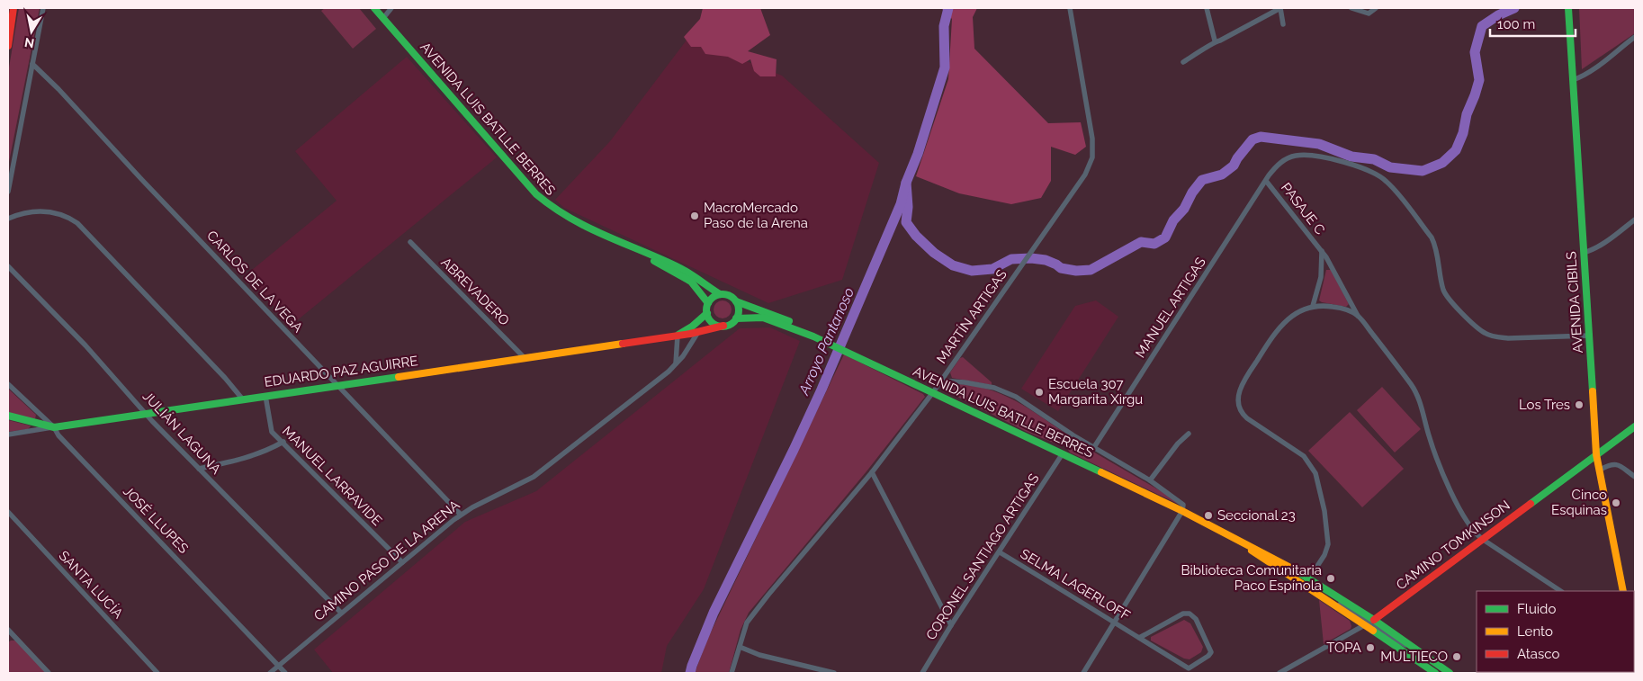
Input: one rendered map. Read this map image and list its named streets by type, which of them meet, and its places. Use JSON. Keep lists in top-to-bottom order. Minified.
{"streets":{"main road":["AVENIDA LUIS BATLLE BERRES","AVENIDA CIBILS","EDUARDO PAZ AGUIRRE","CAMINO TOMKINSON"],"street":["PASAJE C","CARLOS DE LA VEGA","ABREVADERO","MANUEL ARTIGAS","MARTÍN ARTIGAS","JULIÁN LAGUNA","MANUEL LARRAVIDE","JOSÉ LLUPES","CORONEL SANTIAGO ARTIGAS","CAMINO PASO DE LA ARENA","SANTA LUCÍA","SELMA LAGERLOFF"]},"crossings":[["AVENIDA LUIS BATLLE BERRES","MANUEL ARTIGAS"],["AVENIDA LUIS BATLLE BERRES","MARTÍN ARTIGAS"],["AVENIDA LUIS BATLLE BERRES","CAMINO TOMKINSON"],["AVENIDA LUIS BATLLE BERRES","CORONEL SANTIAGO ARTIGAS"],["PASAJE C","MANUEL ARTIGAS"],["PASAJE C","CAMINO TOMKINSON"],["CARLOS DE LA VEGA","EDUARDO PAZ AGUIRRE"],["CARLOS DE LA VEGA","CAMINO PASO DE LA ARENA"],["ABREVADERO","EDUARDO PAZ AGUIRRE"],["AVENIDA CIBILS","MANUEL ARTIGAS"],["AVENIDA CIBILS","CAMINO TOMKINSON"],["EDUARDO PAZ AGUIRRE","JULIÁN LAGUNA"],["EDUARDO PAZ AGUIRRE","MANUEL LARRAVIDE"],["EDUARDO PAZ AGUIRRE","JOSÉ LLUPES"],["JULIÁN LAGUNA","CAMINO PASO DE LA ARENA"],["MANUEL LARRAVIDE","CAMINO PASO DE LA ARENA"],["JOSÉ LLUPES","CAMINO PASO DE LA ARENA"],["CORONEL SANTIAGO ARTIGAS","SELMA LAGERLOFF"]],"water":["Arroyo Pantanoso"],"places":["MacroMercado Paso de la Arena","Escuela 307 Margarita Xirgu","Los Tres","Cinco Esquinas","Seccional 23","Biblioteca Comunitaria Paco Espínola","TOPA","MULTIECO"],"legend":["Fluido","Lento","Atasco"],"scale_bar":"100 m","north":"bottom"}
